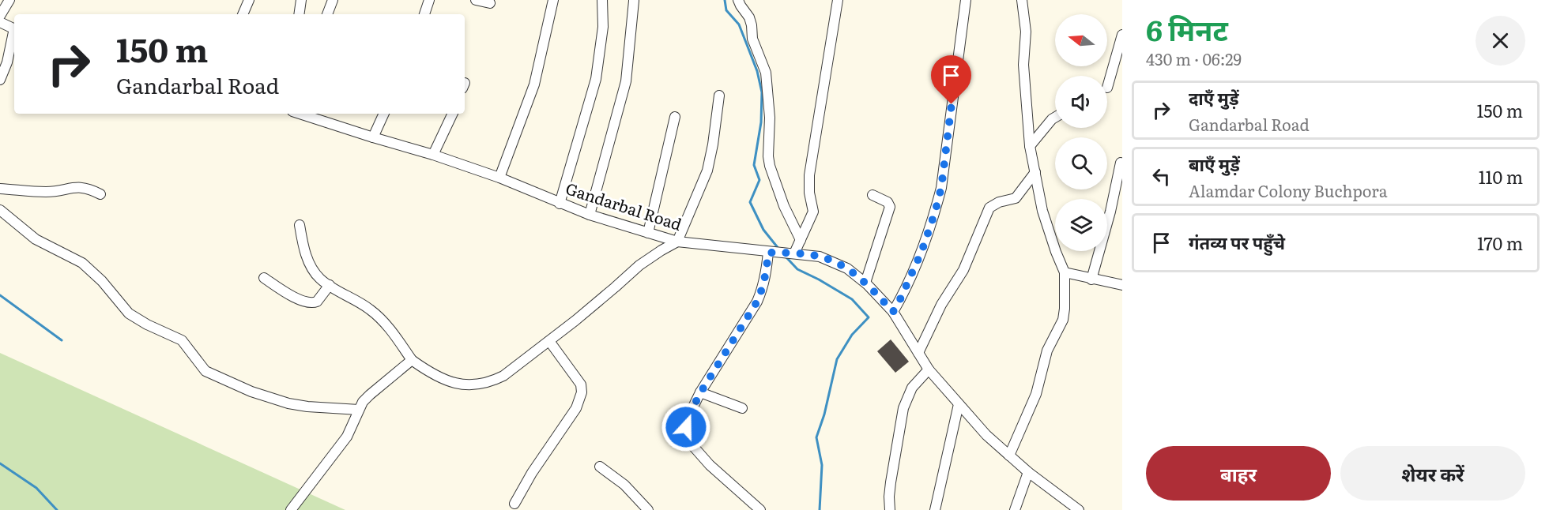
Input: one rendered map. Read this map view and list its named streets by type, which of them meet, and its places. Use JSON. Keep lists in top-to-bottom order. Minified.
{"streets":{"street":["Gandarbal Road"]},"north":"left","page":{"heading":["6 मिनट","430 m · 06:29"],"turn":["150 m","Gandarbal Road"],"list":[{"name":"दाएँ मुड़ें","note":"Gandarbal Road","value":"150 m"},{"name":"बाएँ मुड़ें","note":"Alamdar Colony Buchpora","value":"110 m"},{"name":"गंतव्य पर पहुँचे","value":"170 m"}],"buttons":["बाहर","शेयर करें"]}}
